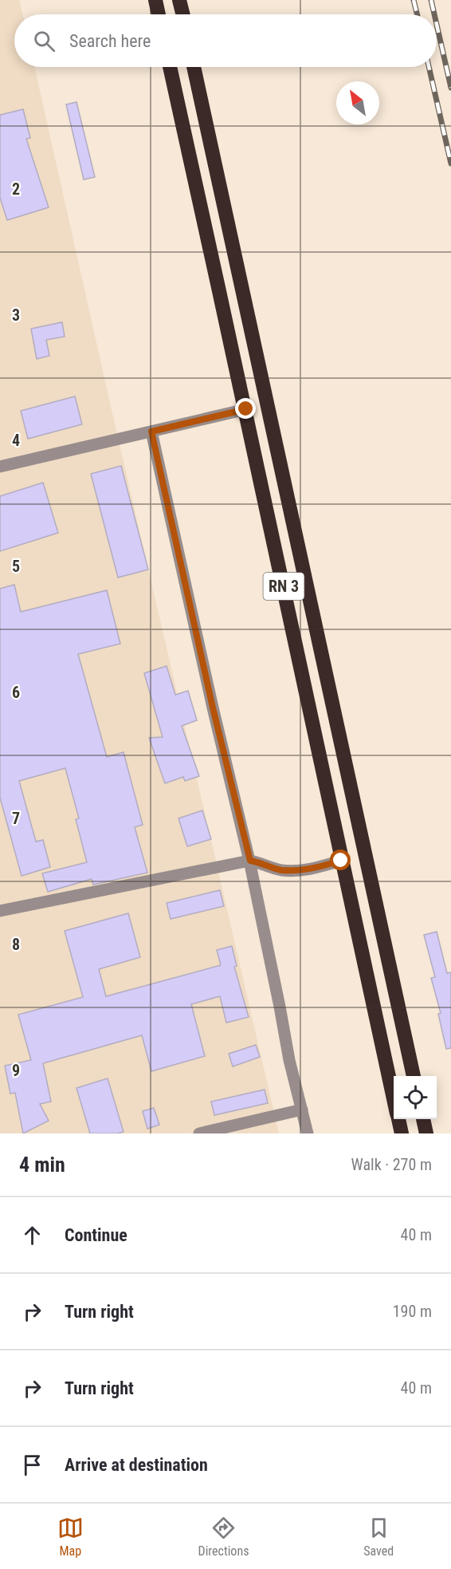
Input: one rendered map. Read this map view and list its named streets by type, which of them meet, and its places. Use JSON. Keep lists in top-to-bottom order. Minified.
{"streets":{"highway":["RN 3"]},"north":"top left","page":{"search":"Search here","heading":["4 min","Walk · 270 m"],"list":[["Continue","40 m"],["Turn right","190 m"],["Turn right","40 m"],"Arrive at destination"],"nav":["Map","Directions","Saved"]},"grid":{"rows":["2","3","4","5","6","7","8","9"]}}
